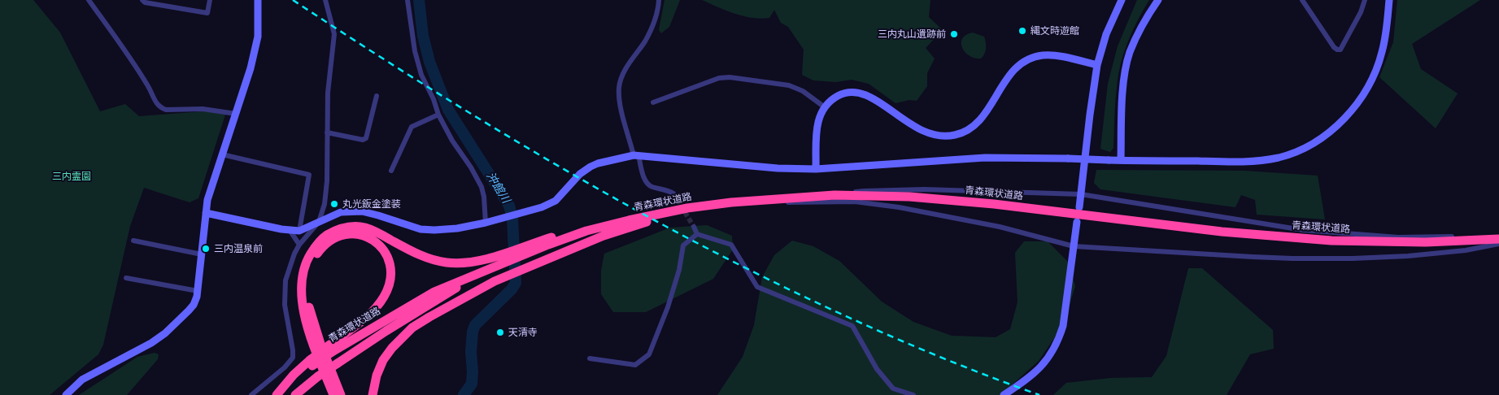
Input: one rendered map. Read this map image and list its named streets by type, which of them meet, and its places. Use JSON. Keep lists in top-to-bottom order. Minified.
{"streets":{"highway":["青森環状道路"]},"water":["沖館川"],"parks":["三内霊園"],"places":["縄文時遊館","三内丸山遺跡前","丸光鈑金塗装","三内温泉前","天清寺"]}
